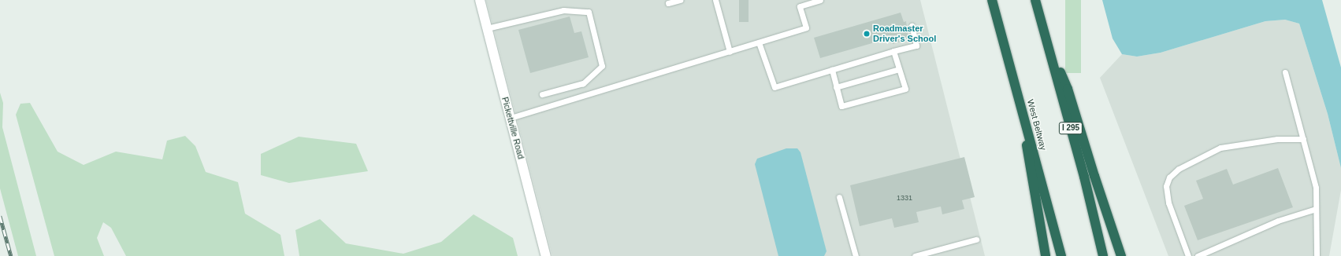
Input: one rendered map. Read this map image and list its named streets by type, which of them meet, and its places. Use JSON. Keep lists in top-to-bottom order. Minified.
{"streets":{"highway":["West Beltway","I 295"],"street":["Pickettville Road"]},"places":["Roadmaster Driver's School"],"house_numbers":["1331"]}
